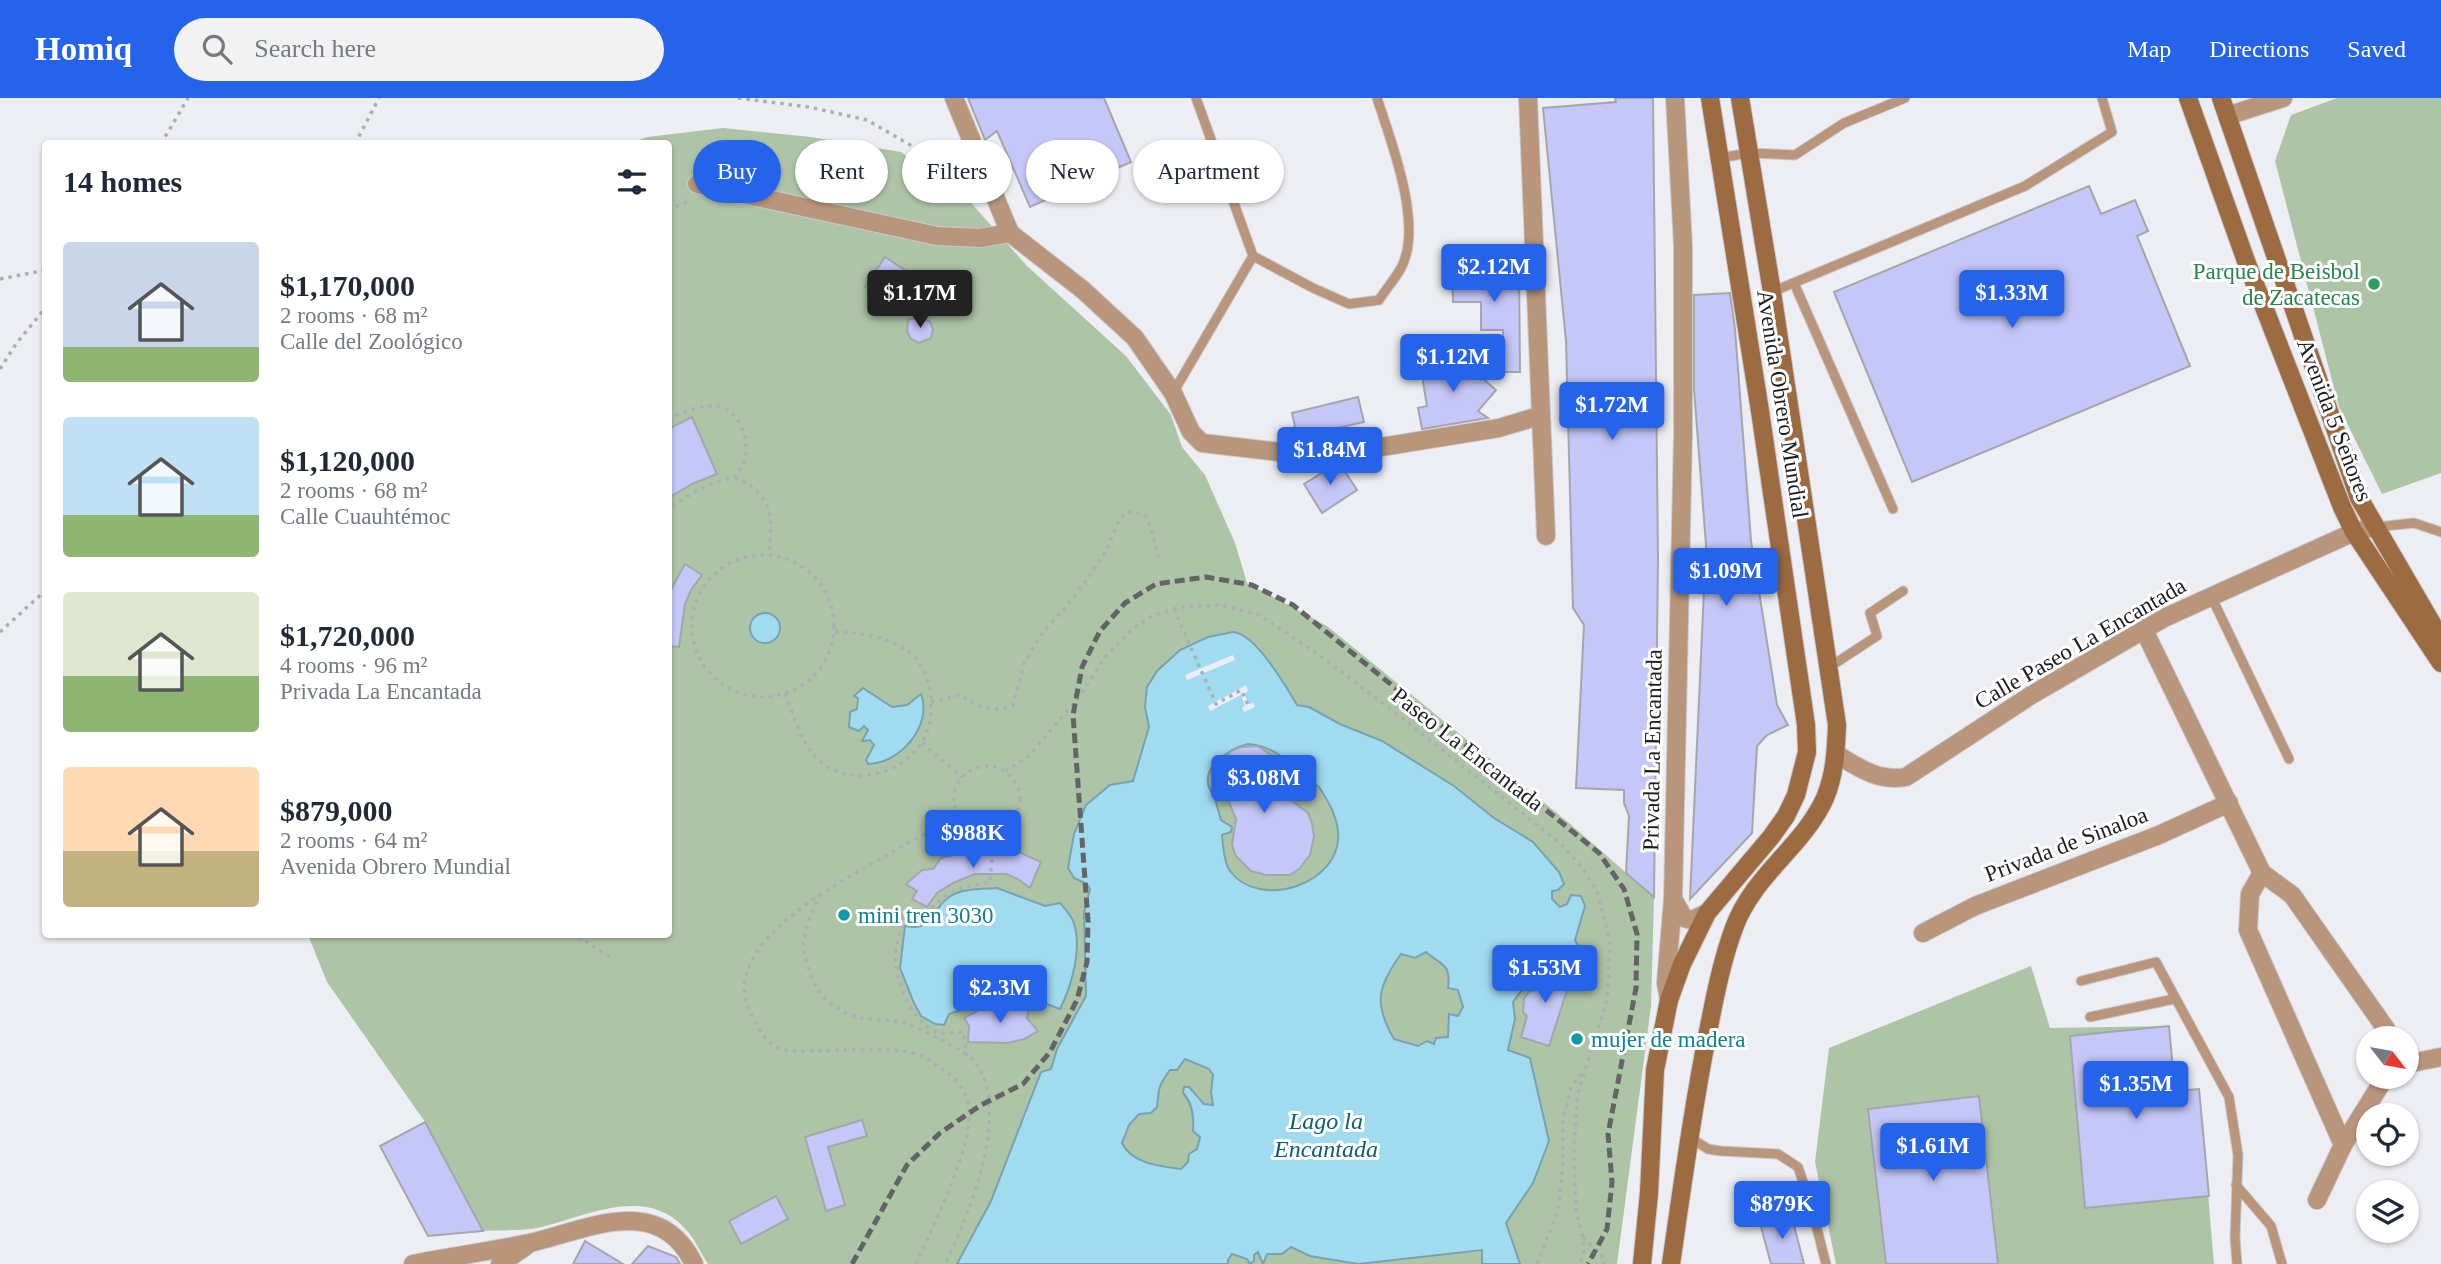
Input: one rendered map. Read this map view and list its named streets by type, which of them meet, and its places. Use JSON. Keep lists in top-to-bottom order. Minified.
{"streets":{"main road":["Avenida Obrero Mundial","Avenida 5 Señores"],"street":["Calle Paseo La Encantada","Privada La Encantada","Privada de Sinaloa"],"path":["Paseo La Encantada"]},"crossings":[["Avenida Obrero Mundial","Calle Paseo La Encantada"],["Avenida Obrero Mundial","Privada La Encantada"],["Avenida 5 Señores","Calle Paseo La Encantada"]],"water":["Lago la Encantada"],"places":["Parque de Beisbol de Zacatecas","mini tren 3030","mujer de madera"],"north":"bottom right","page":{"header":"Homiq","search":"Search here","nav":["Map","Directions","Saved"],"chip":["Buy","Rent","Filters","New","Apartment"],"heading":"14 homes","list":[{"name":"$1,170,000","note":"2 rooms · 68 m² · Calle del Zoológico"},{"name":"$1,120,000","note":"2 rooms · 68 m² · Calle Cuauhtémoc"},{"name":"$1,720,000","note":"4 rooms · 96 m² · Privada La Encantada"},{"name":"$879,000","note":"2 rooms · 64 m² · Avenida Obrero Mundial"}],"price":["$2.12M","$1.17M","$1.33M","$1.12M","$1.72M","$1.84M","$1.09M","$3.08M","$988K","$1.53M","$2.3M","$1.35M","$1.61M","$879K"]}}
